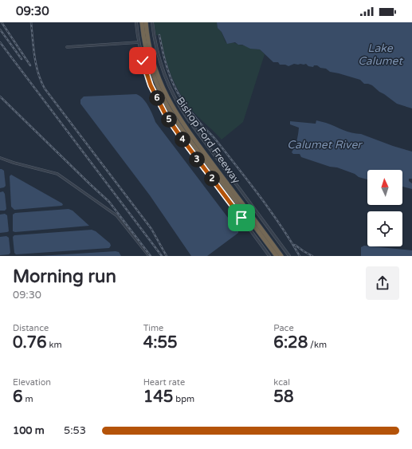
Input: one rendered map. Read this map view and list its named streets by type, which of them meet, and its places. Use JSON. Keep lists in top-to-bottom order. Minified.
{"streets":{"highway":["Bishop Ford Freeway"]},"water":["Lake Calumet","Calumet River"],"north":"top","page":{"status":"09:30","pins":["6","5","4","3","2"],"heading":["Morning run","09:30"],"stats":[["Distance","0.76 km"],["Time","4:55"],["Pace","6:28 /km"],["Elevation","6 m"],["Heart rate","145 bpm"],["kcal","58"]],"list":[{"name":"100 m","note":"5:53"}]}}
